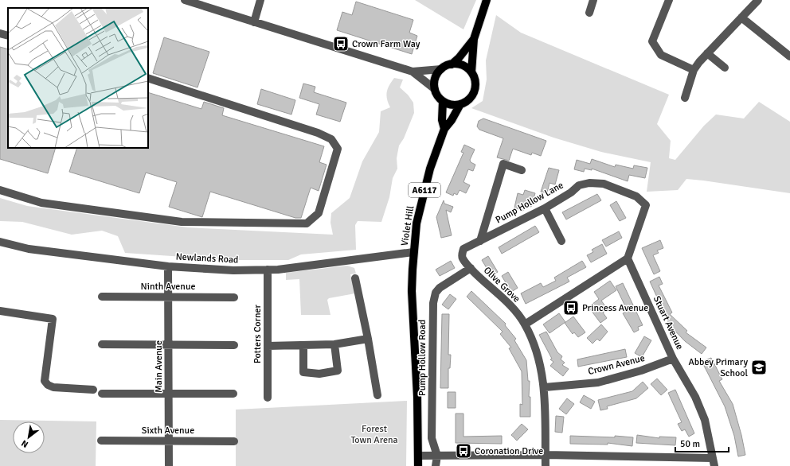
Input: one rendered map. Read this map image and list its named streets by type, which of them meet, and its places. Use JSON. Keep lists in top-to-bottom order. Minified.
{"streets":{"main road":["A6117","Violet Hill","Pump Hollow Road"],"street":["Pump Hollow Lane","Newlands Road","Olive Grove","Ninth Avenue","Stuart Avenue","Potters Corner","Crown Avenue","Main Avenue","Sixth Avenue"]},"crossings":[["A6117","Violet Hill"],["Pump Hollow Lane","Olive Grove"],["Pump Hollow Lane","Stuart Avenue"],["Violet Hill","Newlands Road"],["Violet Hill","Pump Hollow Road"],["Newlands Road","Potters Corner"],["Newlands Road","Pump Hollow Road"],["Newlands Road","Main Avenue"],["Olive Grove","Pump Hollow Road"],["Olive Grove","Crown Avenue"],["Ninth Avenue","Main Avenue"],["Stuart Avenue","Crown Avenue"],["Main Avenue","Sixth Avenue"]],"parks":["Forest Town Arena"],"places":{"bus stop":["Crown Farm Way","Princess Avenue","Coronation Drive"],"school or university":["Abbey Primary School"]},"scale_bar":"50 m","north":"bottom left"}
